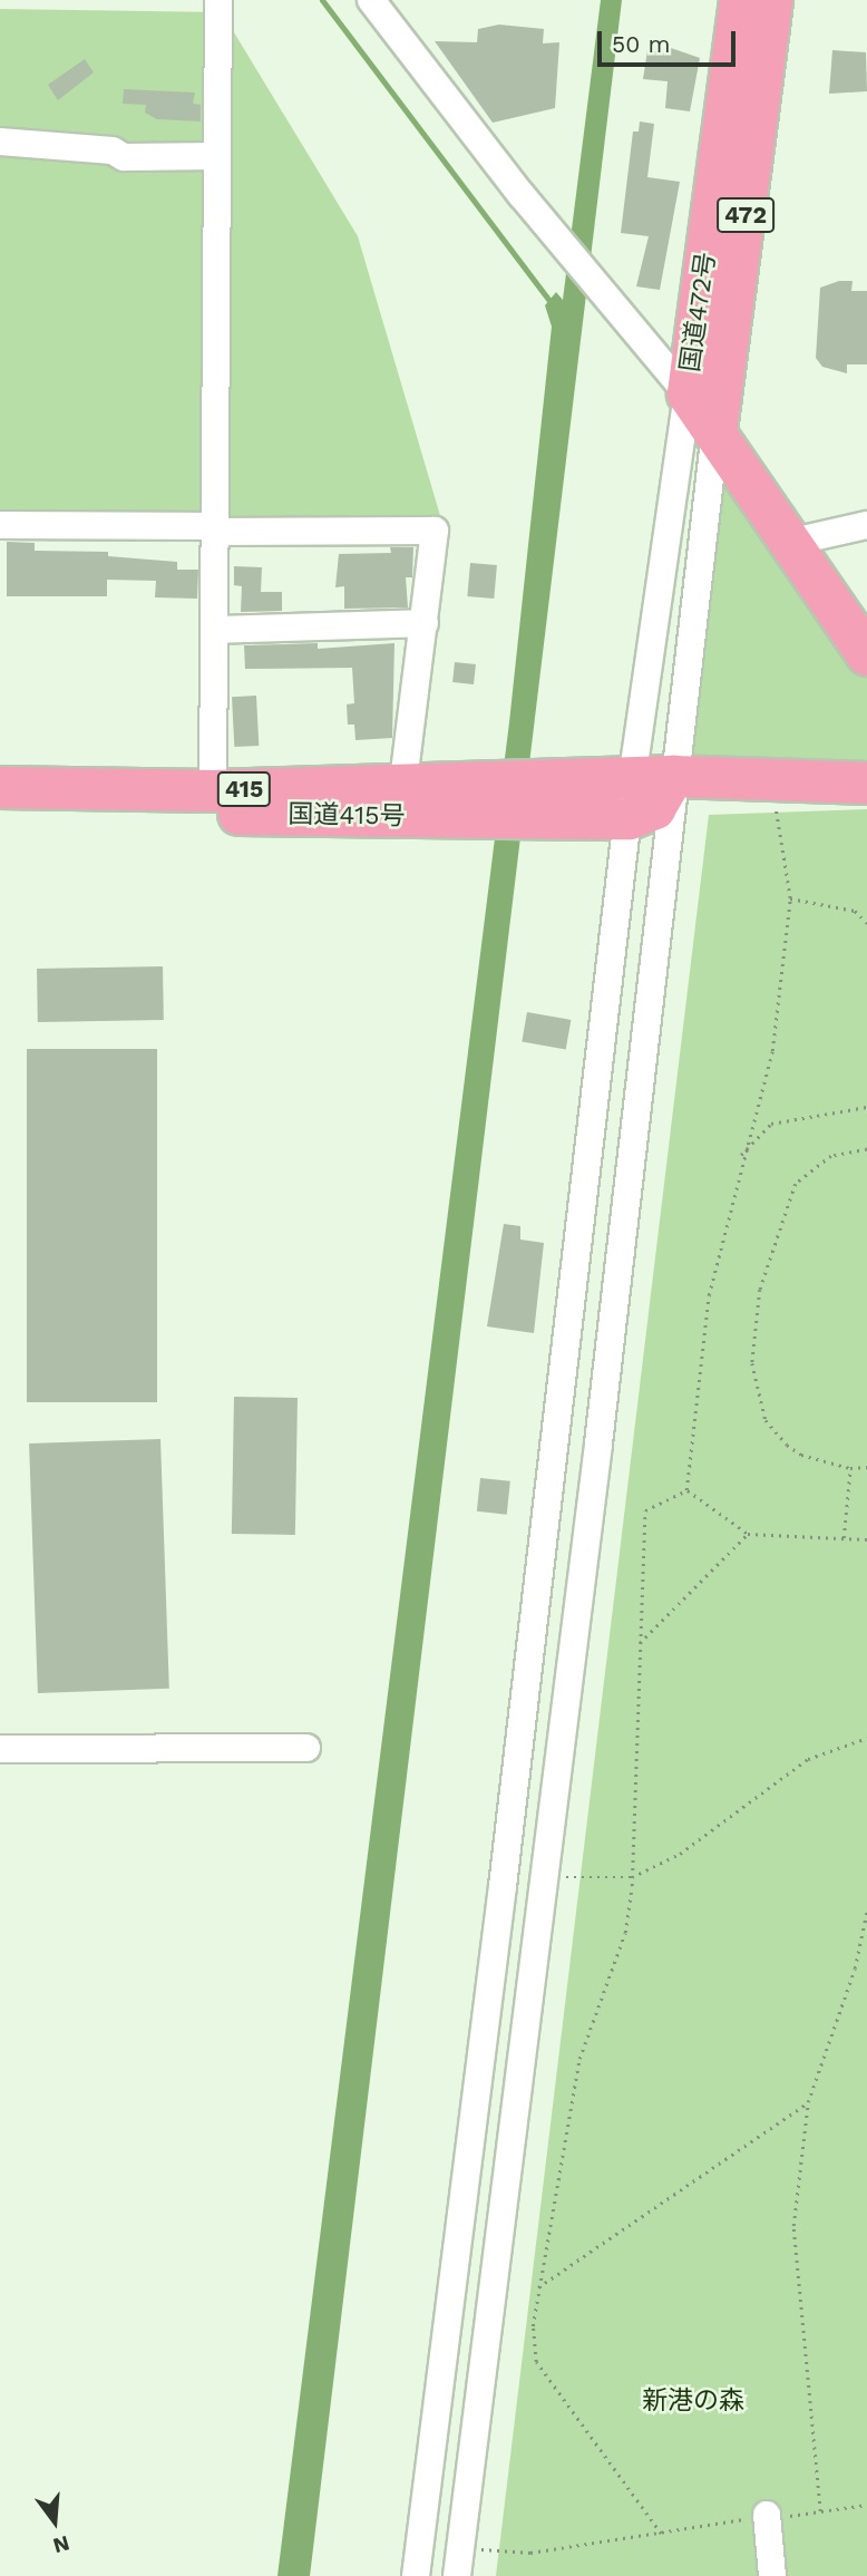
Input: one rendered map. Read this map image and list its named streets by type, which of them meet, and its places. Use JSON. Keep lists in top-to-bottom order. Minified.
{"streets":{"highway":["472","国道472号","415","国道415号"]},"parks":["新港の森"],"scale_bar":"50 m","north":"bottom"}
